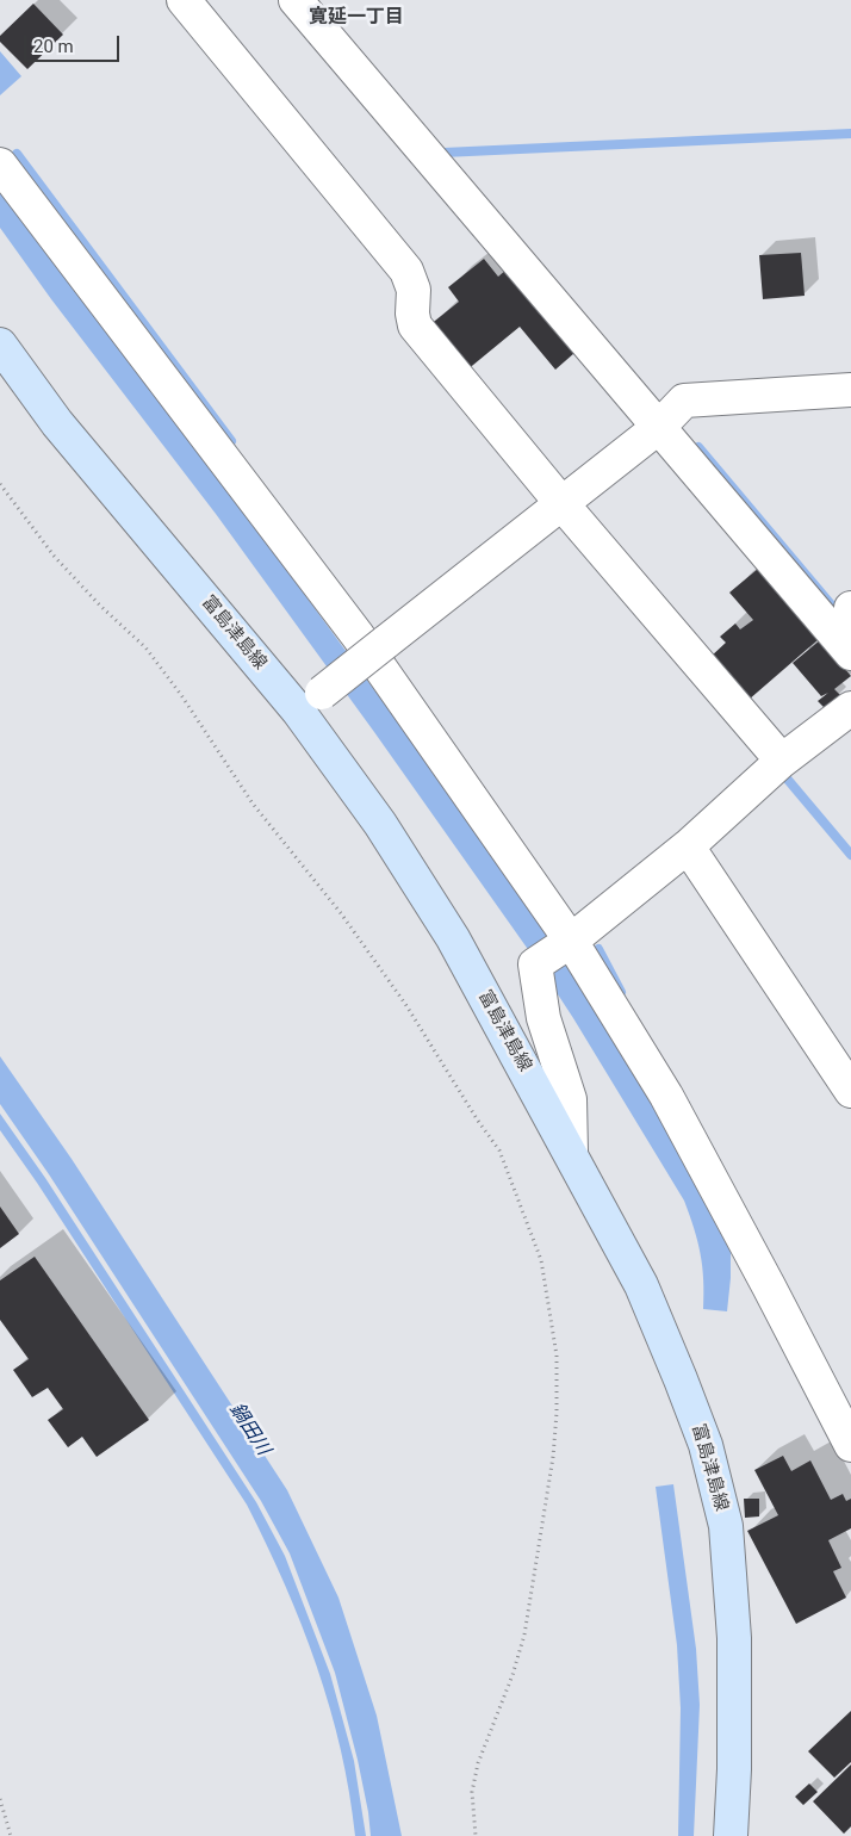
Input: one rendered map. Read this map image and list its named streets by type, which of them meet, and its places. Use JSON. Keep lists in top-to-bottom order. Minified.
{"streets":{"main road":["富島津島線"]},"districts":["寛延一丁目"],"water":["鍋田川"],"scale_bar":"20 m"}
